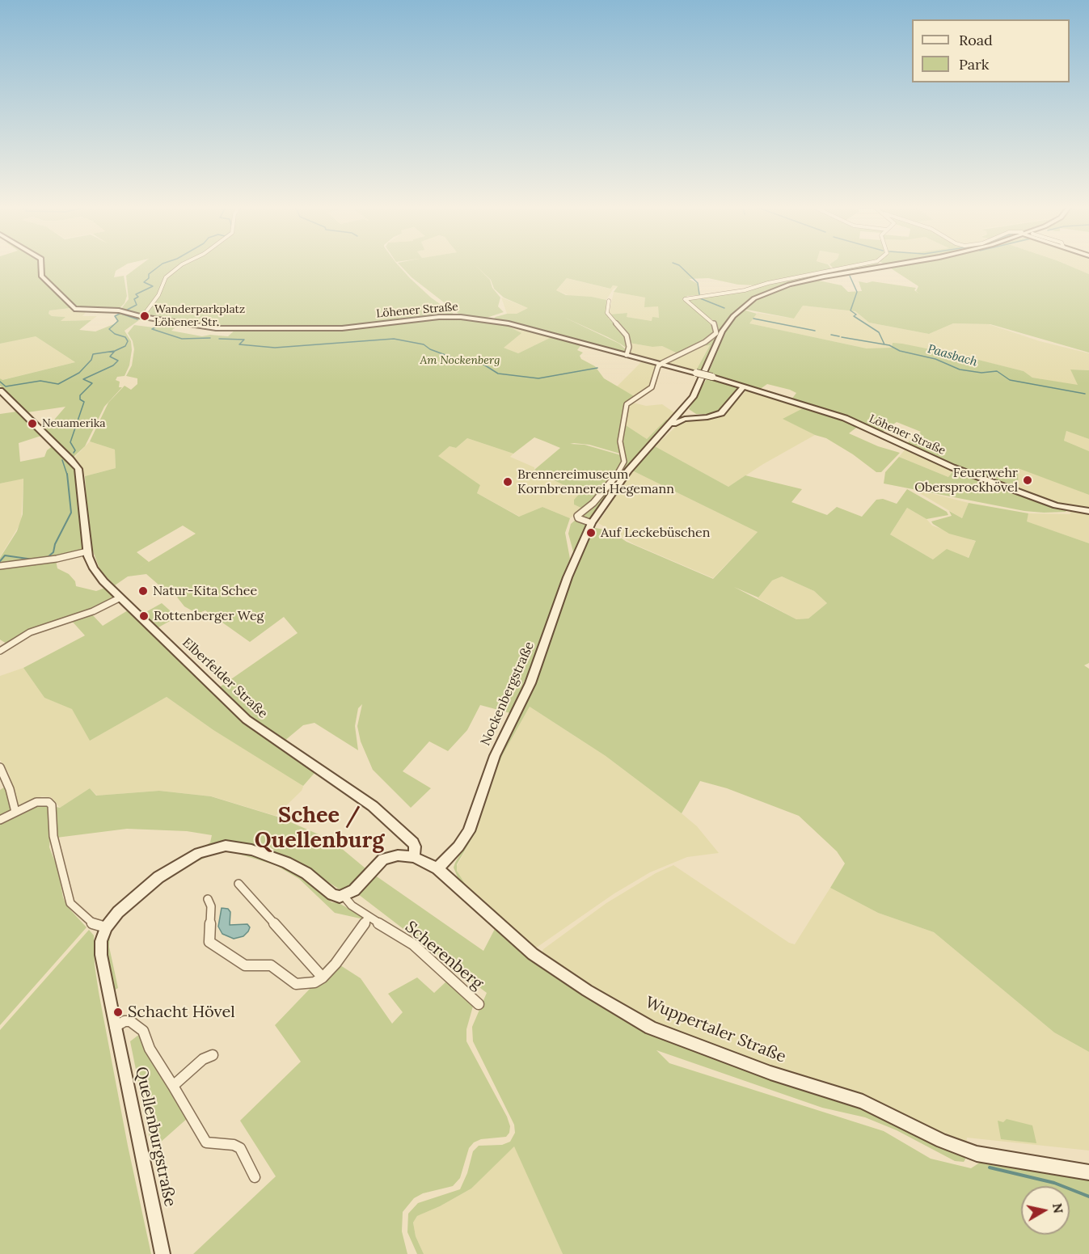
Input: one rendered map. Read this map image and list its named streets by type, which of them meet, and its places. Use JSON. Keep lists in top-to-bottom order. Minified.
{"streets":{"main road":["Löhener Straße","Elberfelder Straße","Nockenbergstraße","Wuppertaler Straße","Quellenburgstraße"],"street":["Scherenberg"]},"crossings":[["Elberfelder Straße","Wuppertaler Straße"],["Nockenbergstraße","Wuppertaler Straße"],["Scherenberg","Wuppertaler Straße"]],"districts":["Schee / Quellenburg"],"water":["Paasbach"],"parks":["Am Nockenberg"],"places":["Wanderparkplatz Löhener Str.","Neuamerika","Feuerwehr Obersprockhövel","Brennereimuseum Kornbrennerei Hegemann","Auf Leckebüschen","Natur-Kita Schee","Rottenberger Weg","Schacht Hövel"],"legend":["Road","Park"],"north":"right"}
